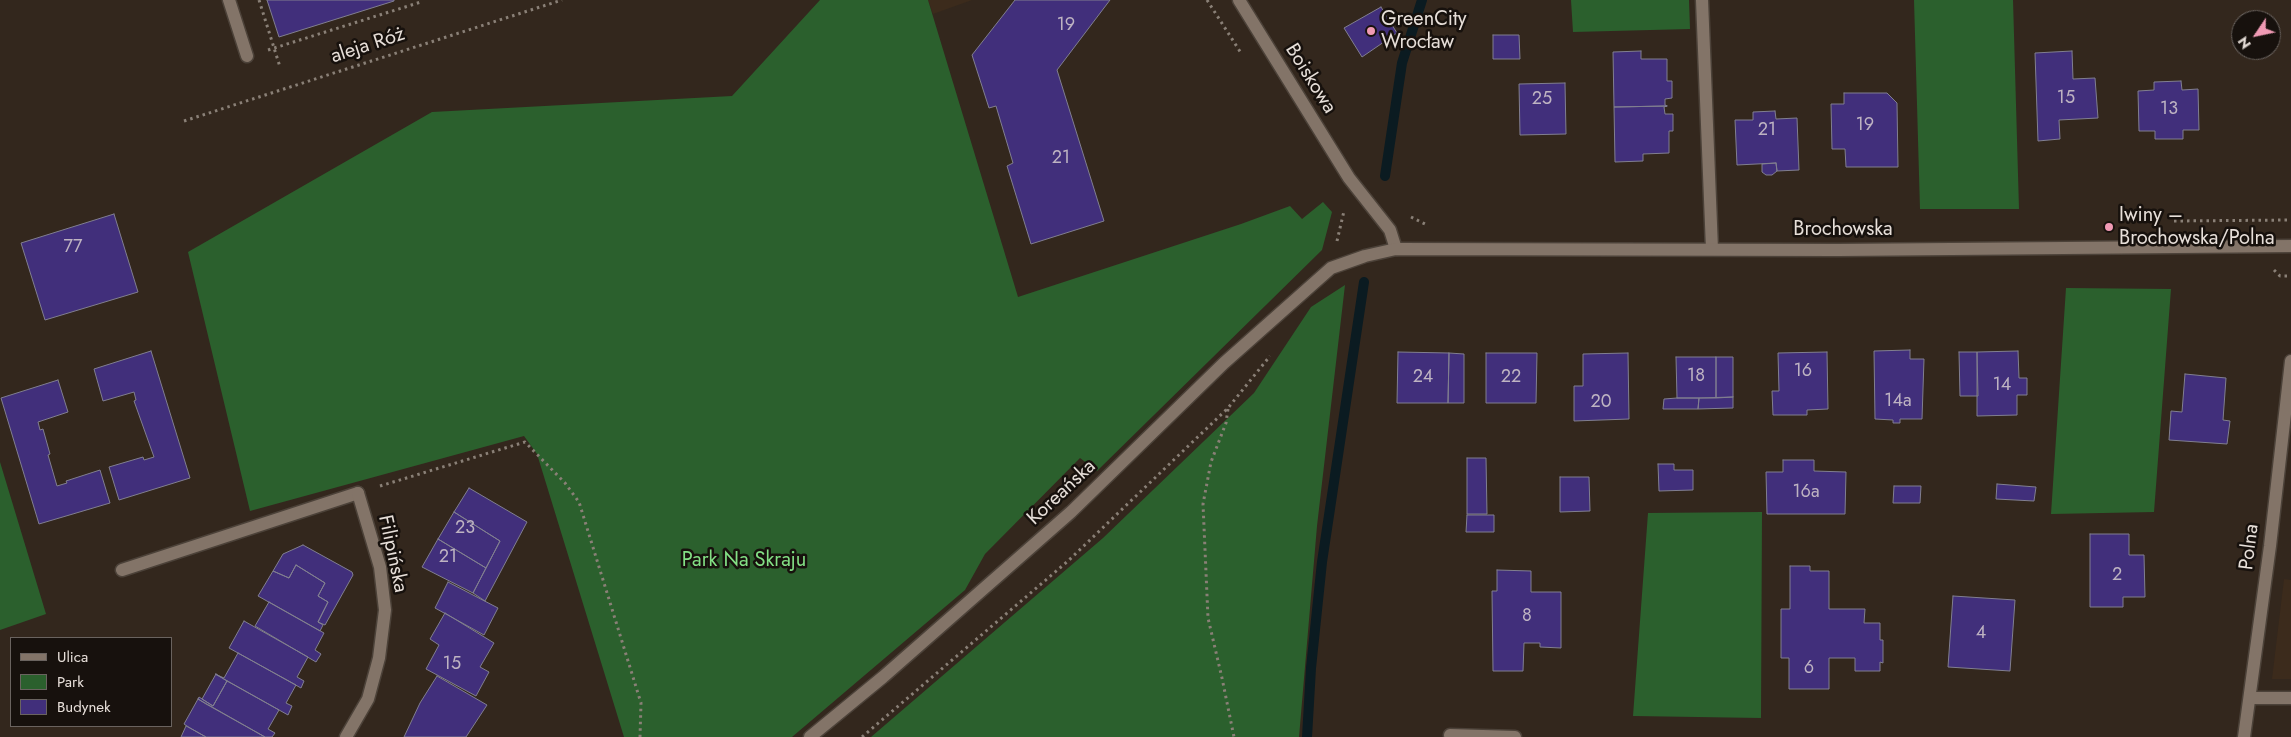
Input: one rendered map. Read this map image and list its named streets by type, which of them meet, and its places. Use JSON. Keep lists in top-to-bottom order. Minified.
{"streets":{"street":["Boiskowa","Brochowska","Koreańska","Polna","Filipińska"],"path":["aleja Róż"]},"crossings":[["Boiskowa","Brochowska"],["Brochowska","Koreańska"]],"parks":["Park Na Skraju"],"places":["GreenCity Wrocław","Iwiny – Brochowska/Polna"],"house_numbers":["19","15","25","13","19","21","21","77","16","18","24","22","14","14a","20","16a","23","21","2","8","4","15","6"],"legend":["Ulica","Park","Budynek"],"north":"bottom left"}
